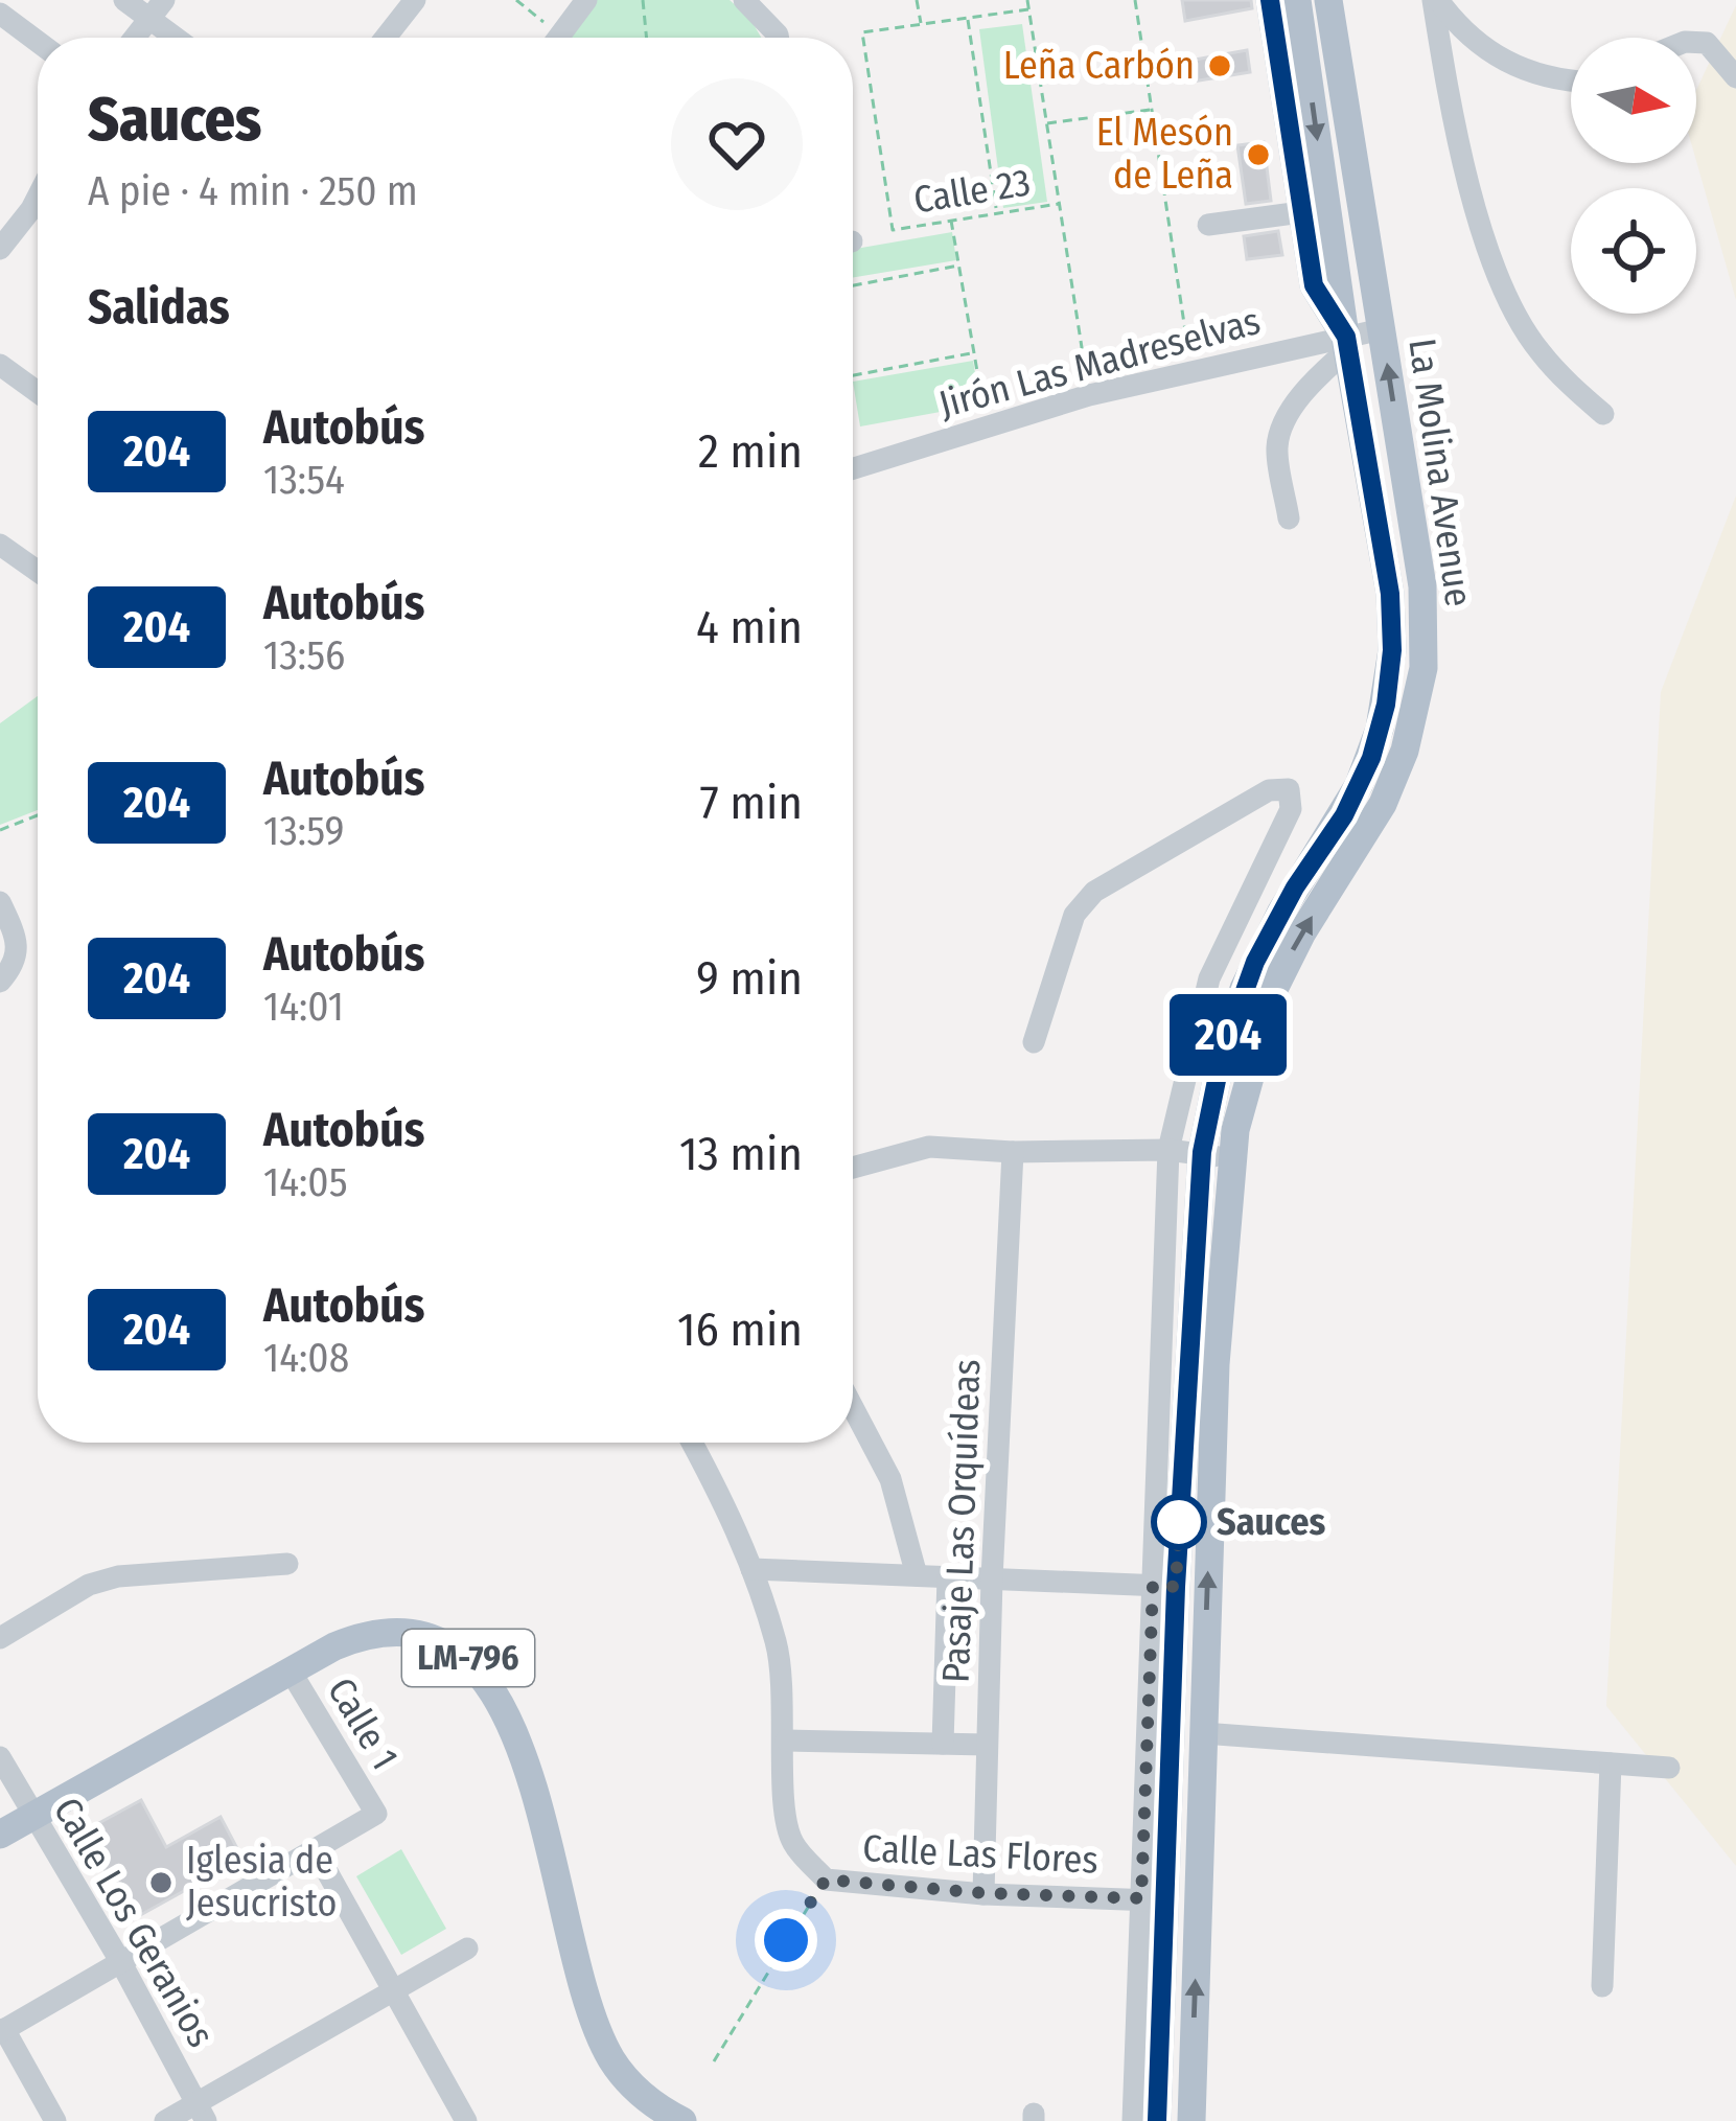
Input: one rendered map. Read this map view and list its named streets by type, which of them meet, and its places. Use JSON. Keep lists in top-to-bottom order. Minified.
{"streets":{"main road":["La Molina Avenue","LM-796"],"street":["Jirón Las Madreselvas","Pasaje Las Orquídeas","Calle 1","Calle Las Flores","Calle Los Geranios"],"path":["Calle 23"]},"crossings":[["Jirón Las Madreselvas","La Molina Avenue"],["La Molina Avenue","Calle Las Flores"],["Pasaje Las Orquídeas","Calle Las Flores"],["LM-796","Calle 1"],["LM-796","Calle Los Geranios"]],"places":["Leña Carbón","El Mesón de Leña","Sauces","Iglesia de Jesucristo"],"lines":["bus line 204"],"north":"right","page":{"on_map":"204","heading":[["Sauces","A pie · 4 min · 250 m"],"Salidas"],"list":[{"mark":"204","name":"Autobús","note":"13:54","value":"2 min"},{"mark":"204","name":"Autobús","note":"13:56","value":"4 min"},{"mark":"204","name":"Autobús","note":"13:59","value":"7 min"},{"mark":"204","name":"Autobús","note":"14:01","value":"9 min"},{"mark":"204","name":"Autobús","note":"14:05","value":"13 min"},{"mark":"204","name":"Autobús","note":"14:08","value":"16 min"}]}}
